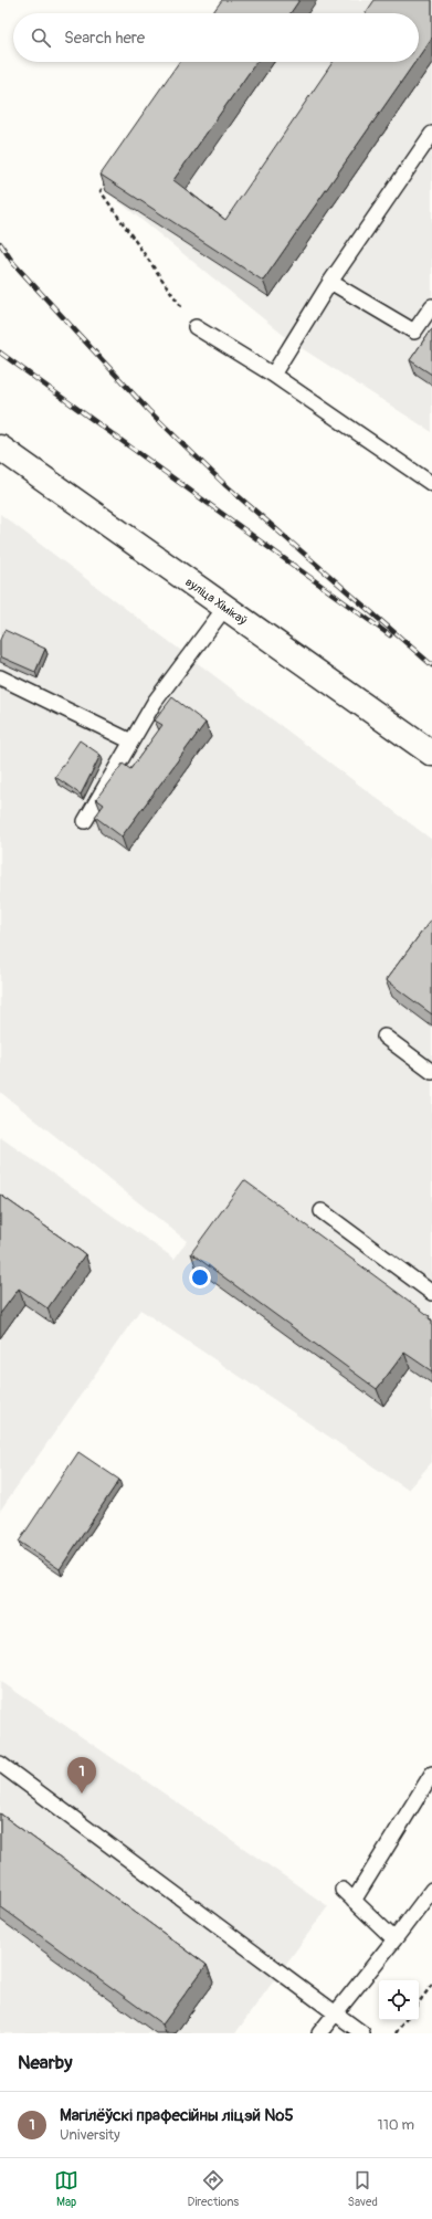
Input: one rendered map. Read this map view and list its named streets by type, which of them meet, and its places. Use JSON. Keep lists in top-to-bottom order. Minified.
{"streets":{"street":["вуліца Хімікаў"]},"page":{"search":"Search here","pins":"1","heading":"Nearby","list":[{"mark":"1","name":"Магілёўскі прафесійны ліцэй №5","note":"University","value":"110 m"}],"nav":["Map","Directions","Saved"]}}
